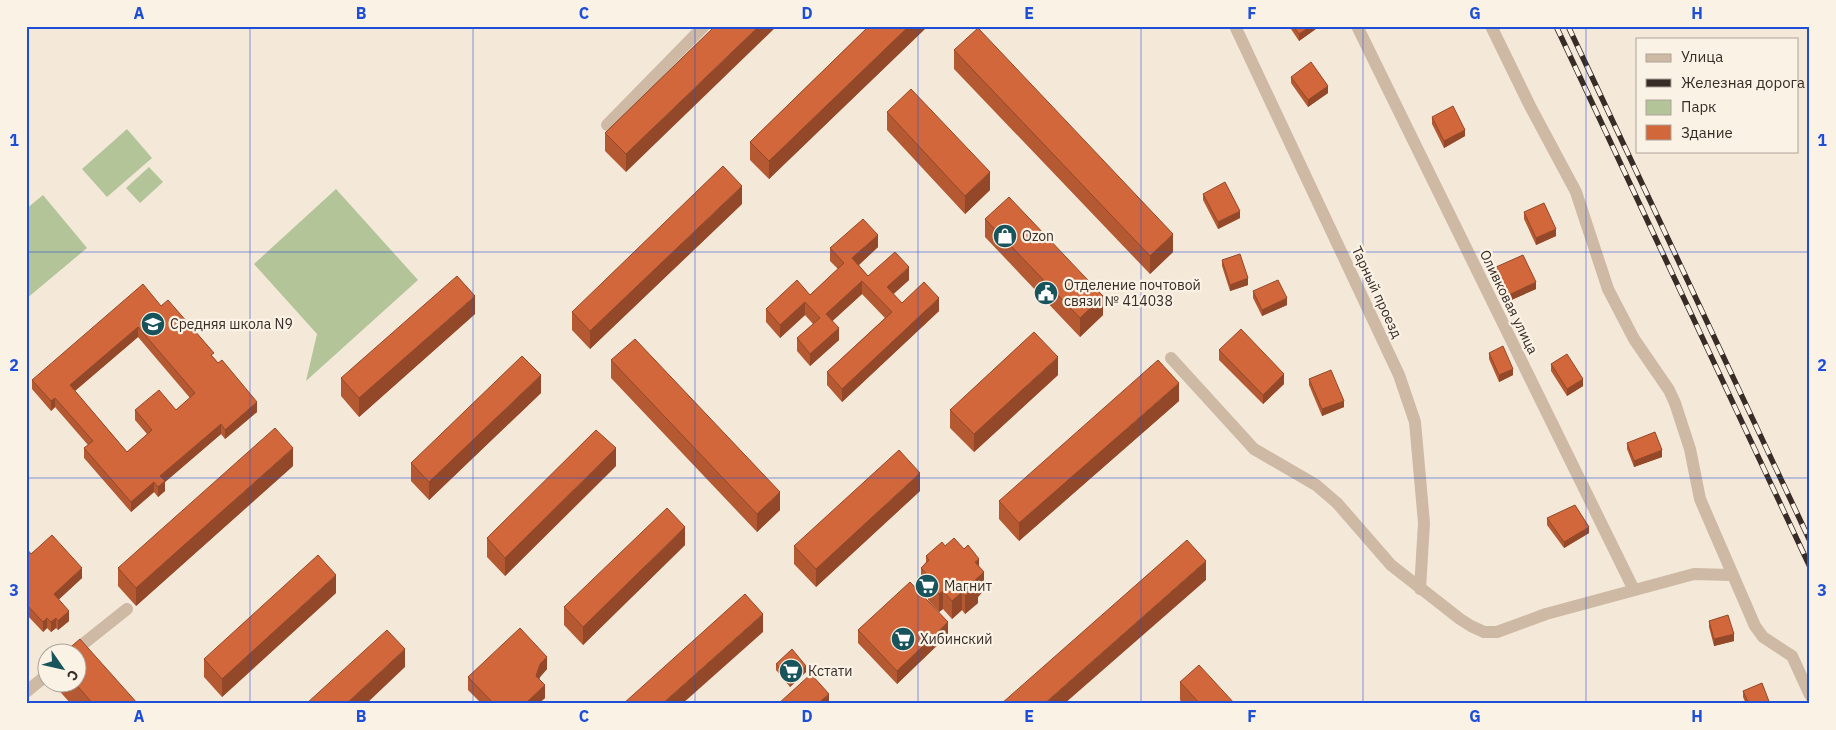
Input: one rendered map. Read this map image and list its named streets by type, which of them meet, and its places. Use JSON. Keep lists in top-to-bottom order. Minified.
{"streets":{"street":["Тарный проезд","Оливковая улица"]},"places":{"shop":["Ozon"],"public building":["Отделение почтовой связи № 414038"],"school or university":["Средняя школа N9"],"supermarket":["Магнит","Хибинский","Кстати"]},"legend":["Улица","Железная дорога","Парк","Здание"],"north":"bottom right","grid":{"columns":["A","B","C","D","E","F","G","H"],"rows":["1","2","3"]}}
